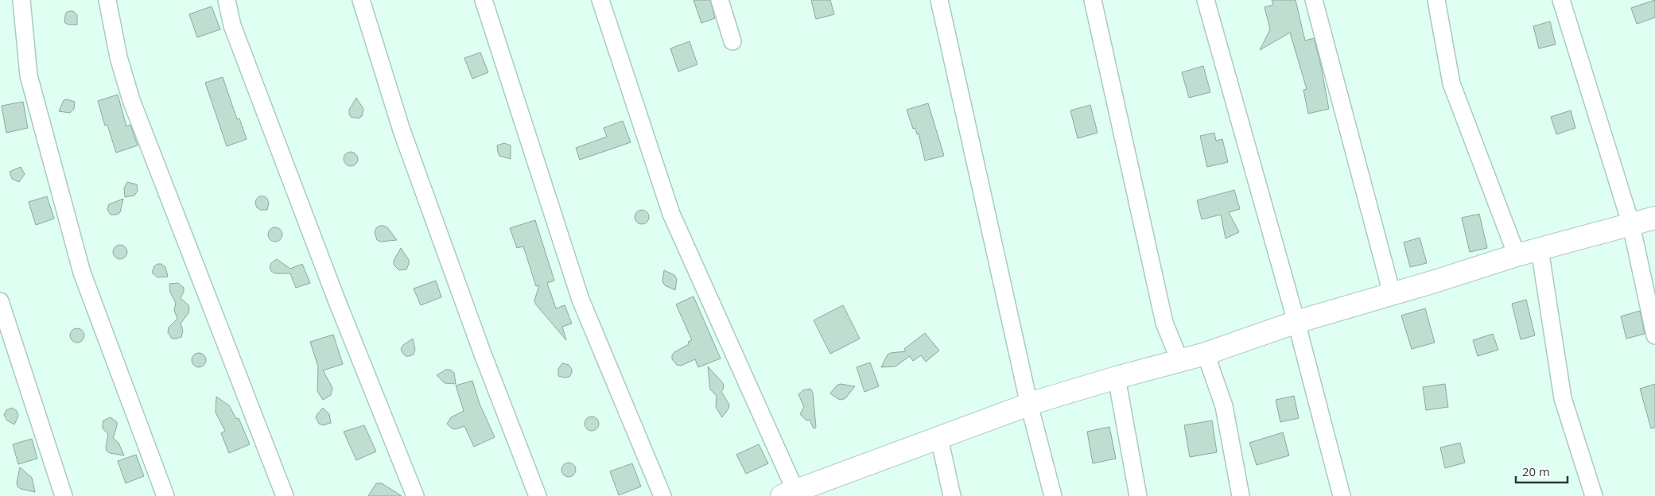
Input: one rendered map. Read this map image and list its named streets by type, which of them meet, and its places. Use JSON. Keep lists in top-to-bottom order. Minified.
{"scale_bar":"20 m"}
